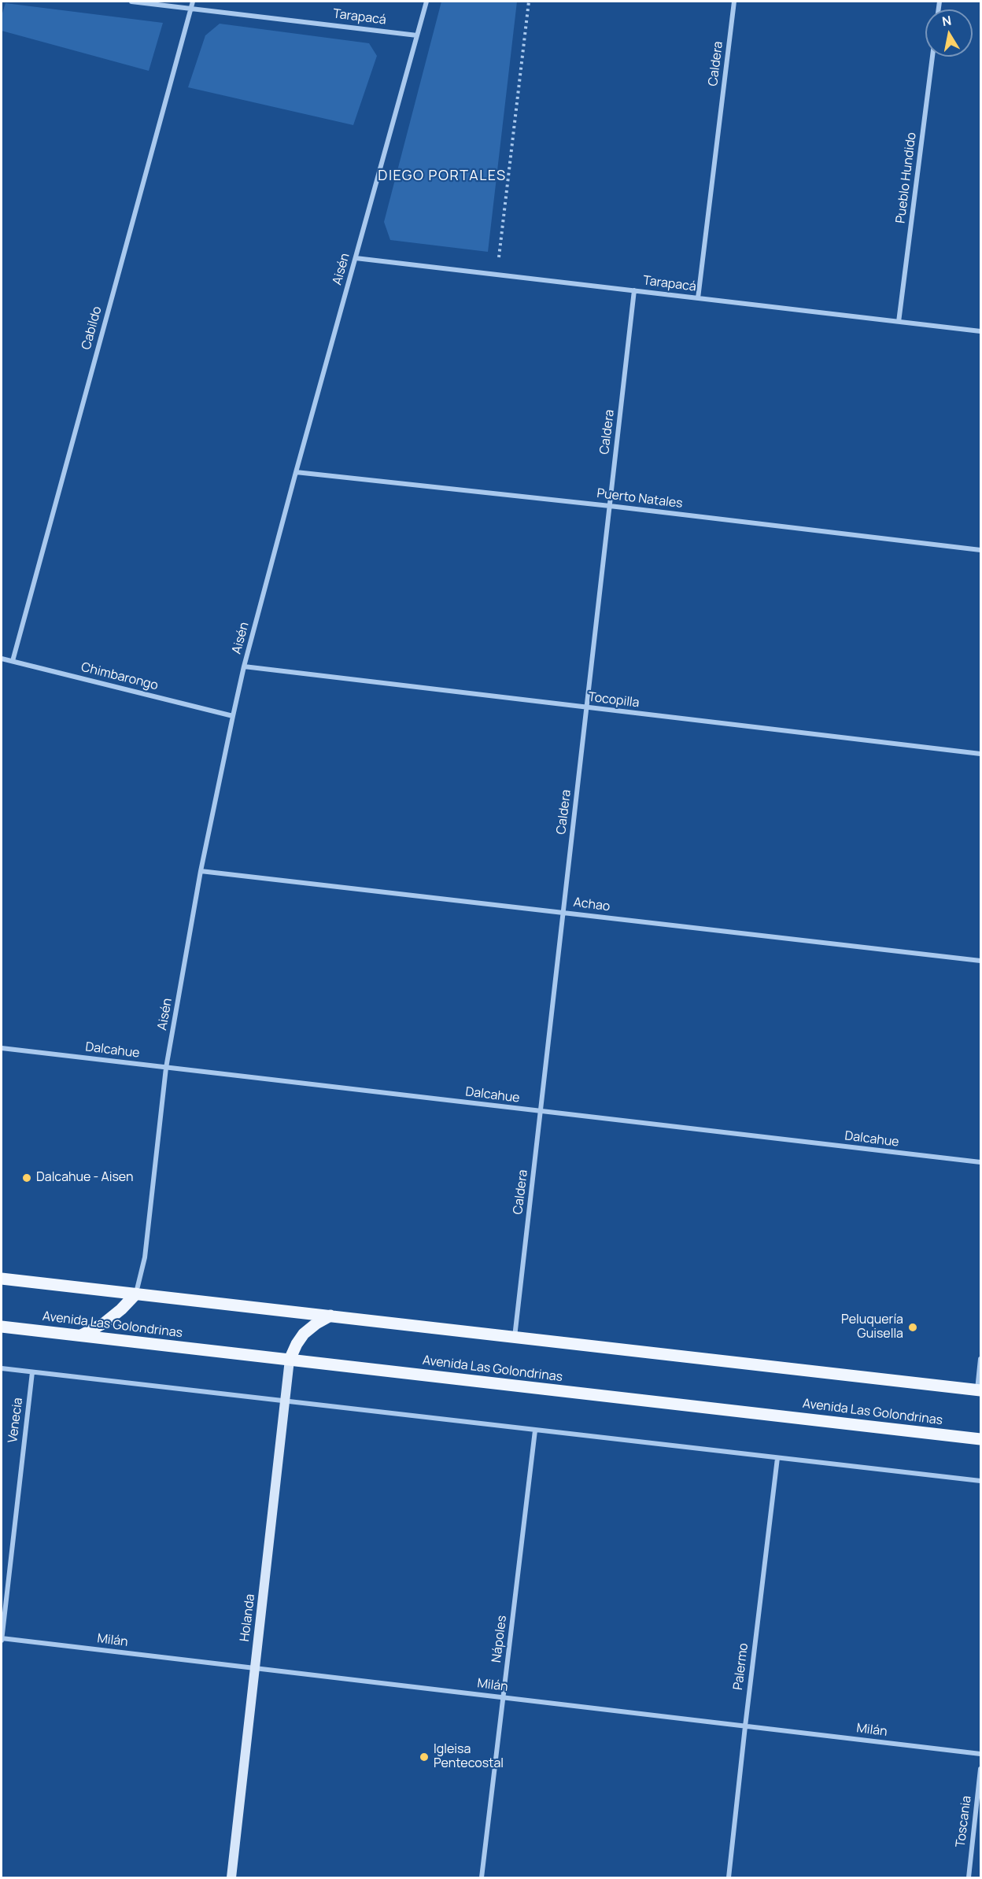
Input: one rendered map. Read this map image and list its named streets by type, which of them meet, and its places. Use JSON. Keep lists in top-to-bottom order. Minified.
{"streets":{"main road":["Avenida Las Golondrinas"],"street":["Tarapacá","Caldera","Pueblo Hundido","Aisén","Cabildo","Puerto Natales","Chimbarongo","Tocopilla","Achao","Dalcahue","Venecia","Holanda","Nápoles","Milán","Palermo","Toscania"]},"crossings":[["Tarapacá","Caldera"],["Tarapacá","Pueblo Hundido"],["Tarapacá","Aisén"],["Tarapacá","Cabildo"],["Caldera","Puerto Natales"],["Caldera","Tocopilla"],["Caldera","Achao"],["Caldera","Dalcahue"],["Aisén","Puerto Natales"],["Aisén","Chimbarongo"],["Aisén","Tocopilla"],["Aisén","Achao"],["Aisén","Dalcahue"],["Cabildo","Chimbarongo"],["Avenida Las Golondrinas","Holanda"],["Venecia","Milán"],["Holanda","Milán"],["Nápoles","Milán"],["Milán","Palermo"]],"districts":["DIEGO PORTALES"],"places":["Dalcahue - Aisen","Peluquería Guisella","Igleisa Pentecostal"],"north":"top"}
